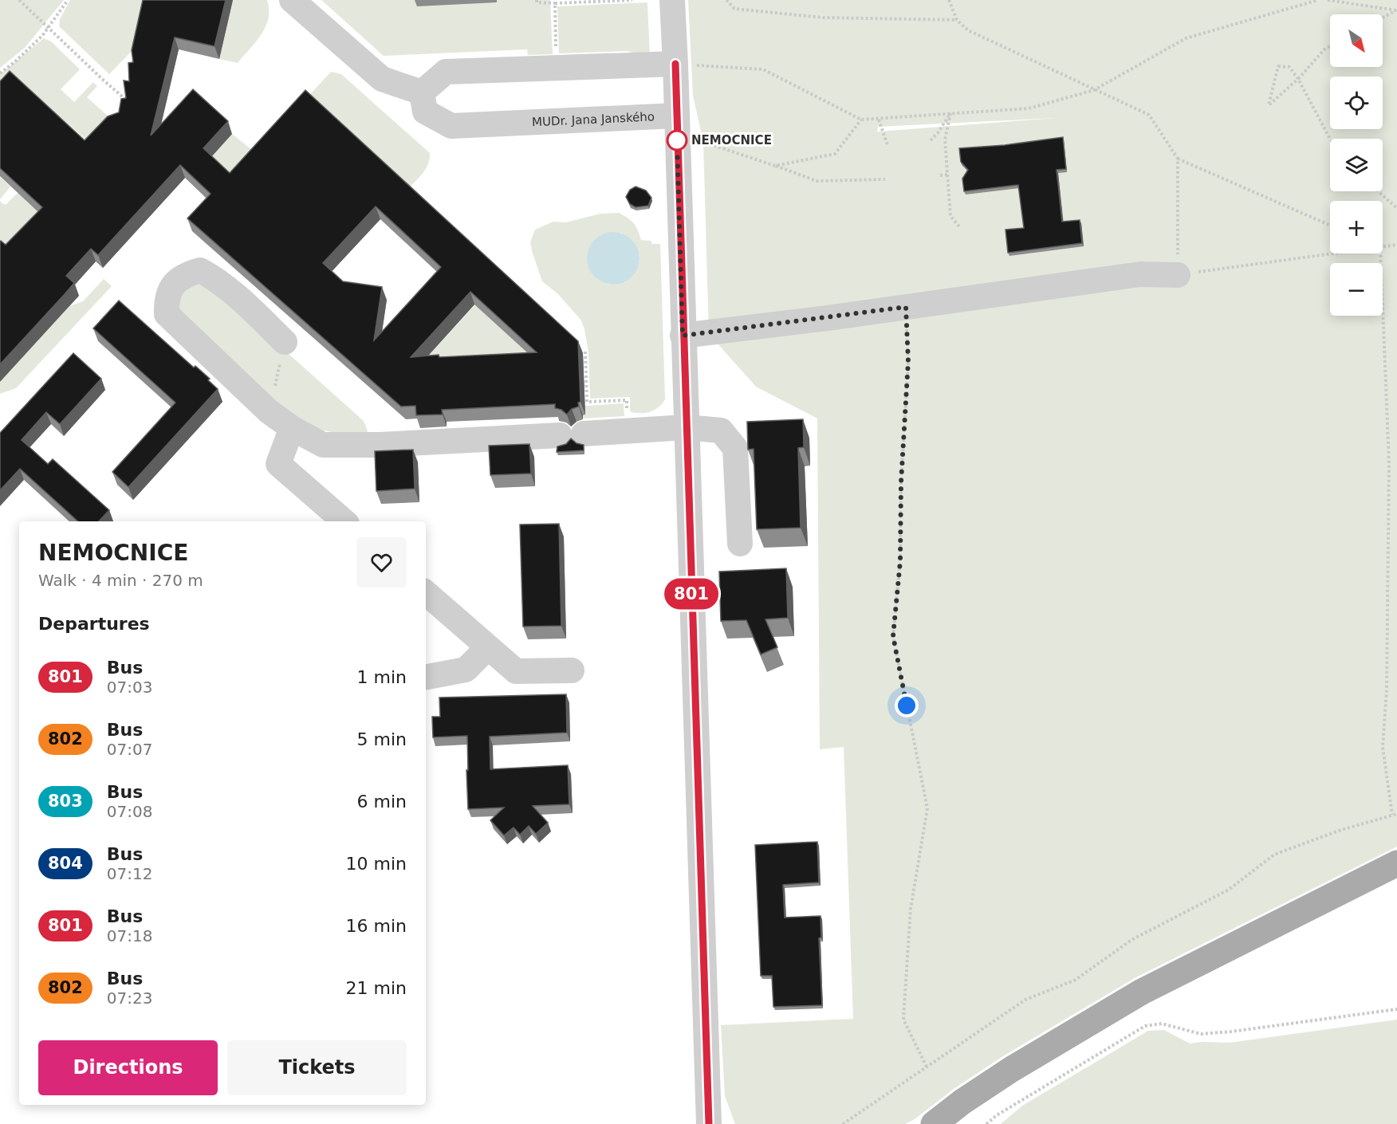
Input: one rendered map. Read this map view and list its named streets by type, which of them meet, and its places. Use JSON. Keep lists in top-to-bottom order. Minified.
{"streets":{"street":["MUDr. Jana Janského"]},"places":["NEMOCNICE"],"lines":["bus line 801"],"north":"bottom right","page":{"on_map":"801","map_buttons":["+","−"],"heading":[["NEMOCNICE","Walk · 4 min · 270 m"],"Departures"],"list":[{"mark":"801","name":"Bus","note":"07:03","value":"1 min"},{"mark":"802","name":"Bus","note":"07:07","value":"5 min"},{"mark":"803","name":"Bus","note":"07:08","value":"6 min"},{"mark":"804","name":"Bus","note":"07:12","value":"10 min"},{"mark":"801","name":"Bus","note":"07:18","value":"16 min"},{"mark":"802","name":"Bus","note":"07:23","value":"21 min"}],"buttons":["Directions","Tickets"]}}
